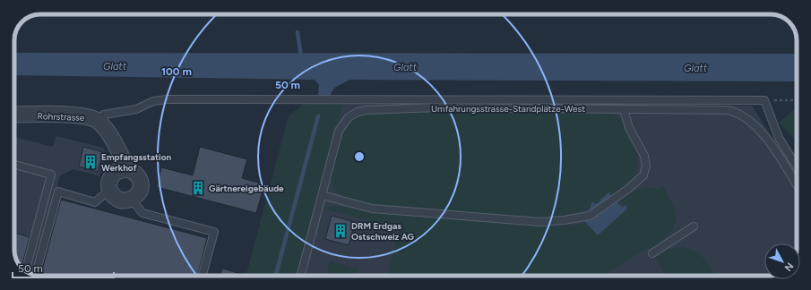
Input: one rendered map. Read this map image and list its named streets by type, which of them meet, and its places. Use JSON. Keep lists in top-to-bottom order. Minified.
{"streets":{"street":["Rohrstrasse"],"lane":["Umfahrungsstrasse-Standplätze-West"]},"water":["Glatt"],"places":{"building":["Empfangsstation Werkhof","Gärtnereigebäude","DRM Erdgas Ostschweiz AG"]},"scale_bar":"50 m","north":"bottom right","rings":["100 m","50 m"]}
